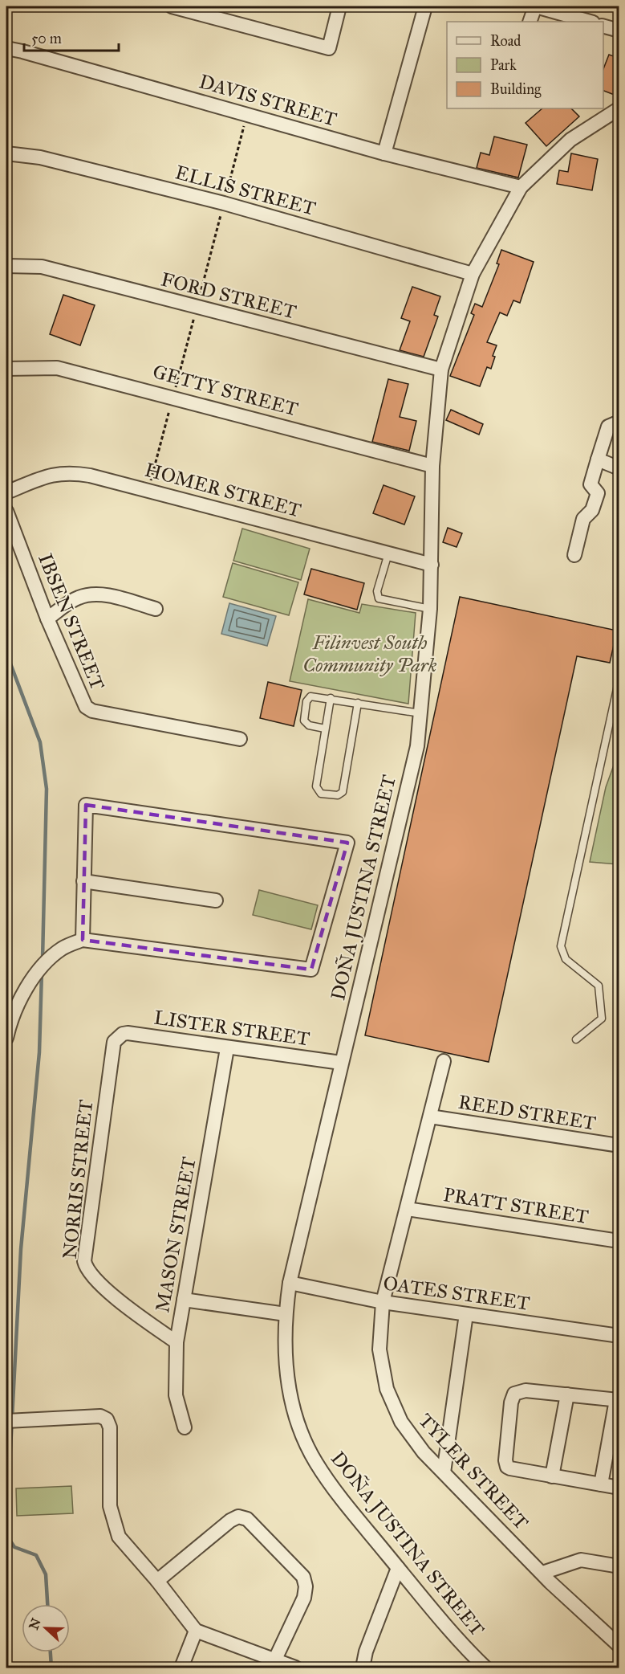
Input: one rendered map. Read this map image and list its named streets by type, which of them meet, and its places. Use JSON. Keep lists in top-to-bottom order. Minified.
{"streets":{"street":["DAVIS STREET","ELLIS STREET","FORD STREET","GETTY STREET","HOMER STREET","IBSEN STREET","DOÑA JUSTINA STREET","LISTER STREET","REED STREET","NORRIS STREET","PRATT STREET","MASON STREET","OATES STREET","TYLER STREET"]},"crossings":[["DAVIS STREET","DOÑA JUSTINA STREET"],["ELLIS STREET","DOÑA JUSTINA STREET"],["FORD STREET","DOÑA JUSTINA STREET"],["GETTY STREET","DOÑA JUSTINA STREET"],["HOMER STREET","DOÑA JUSTINA STREET"],["DOÑA JUSTINA STREET","LISTER STREET"],["DOÑA JUSTINA STREET","OATES STREET"],["LISTER STREET","NORRIS STREET"],["LISTER STREET","MASON STREET"],["REED STREET","TYLER STREET"],["NORRIS STREET","MASON STREET"],["PRATT STREET","TYLER STREET"],["OATES STREET","TYLER STREET"]],"parks":["Filinvest South Community Park"],"legend":["Road","Park","Building"],"scale_bar":"50 m","north":"left"}
